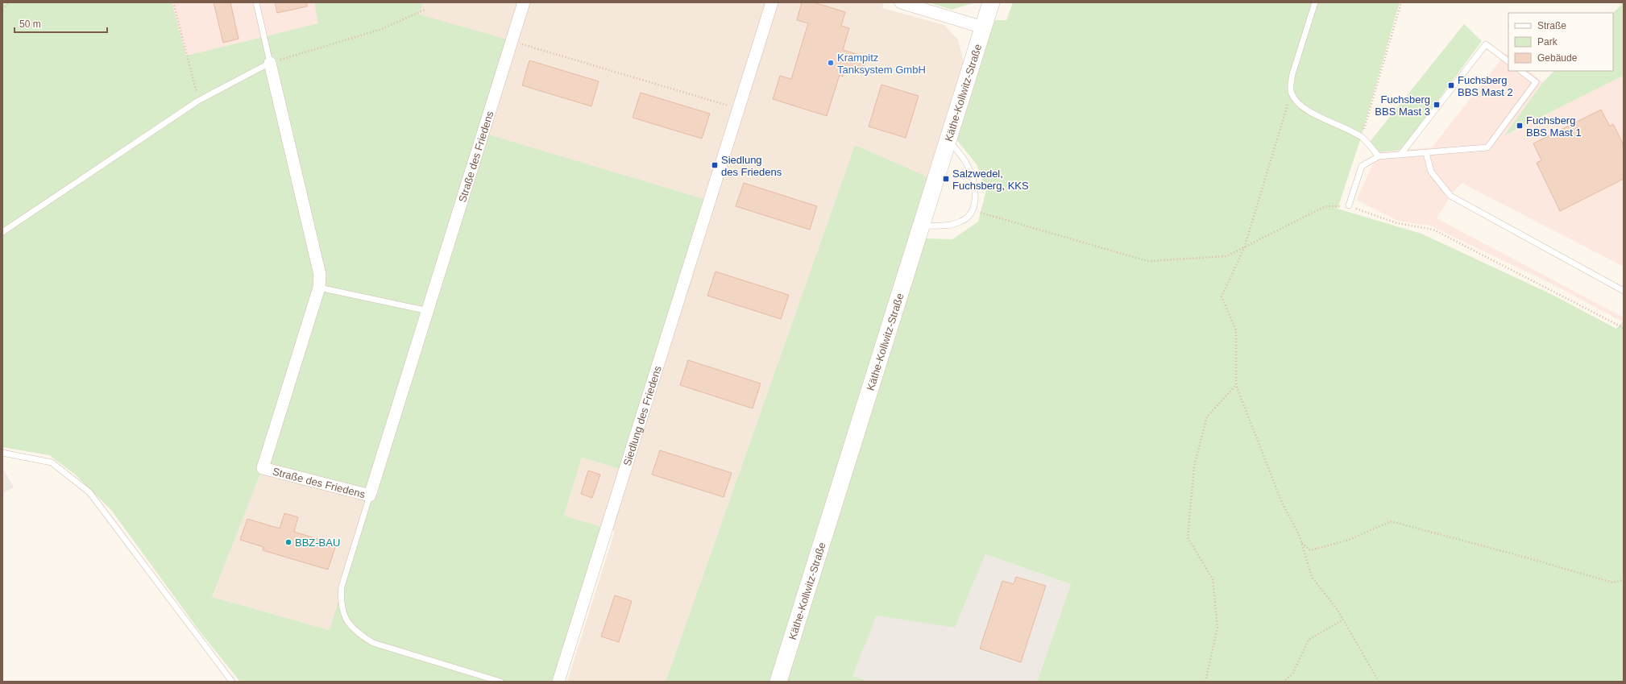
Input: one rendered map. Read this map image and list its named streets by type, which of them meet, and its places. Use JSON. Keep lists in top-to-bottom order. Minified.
{"streets":{"main road":["Käthe-Kollwitz-Straße"],"street":["Straße des Friedens","Siedlung des Friedens"]},"places":{"other":["Krampitz Tanksystem GmbH","BBZ-BAU"],"transit":["Fuchsberg BBS Mast 2","Fuchsberg BBS Mast 3","Fuchsberg BBS Mast 1","Siedlung des Friedens","Salzwedel, Fuchsberg, KKS"]},"legend":["Straße","Park","Gebäude"],"scale_bar":"50 m"}
